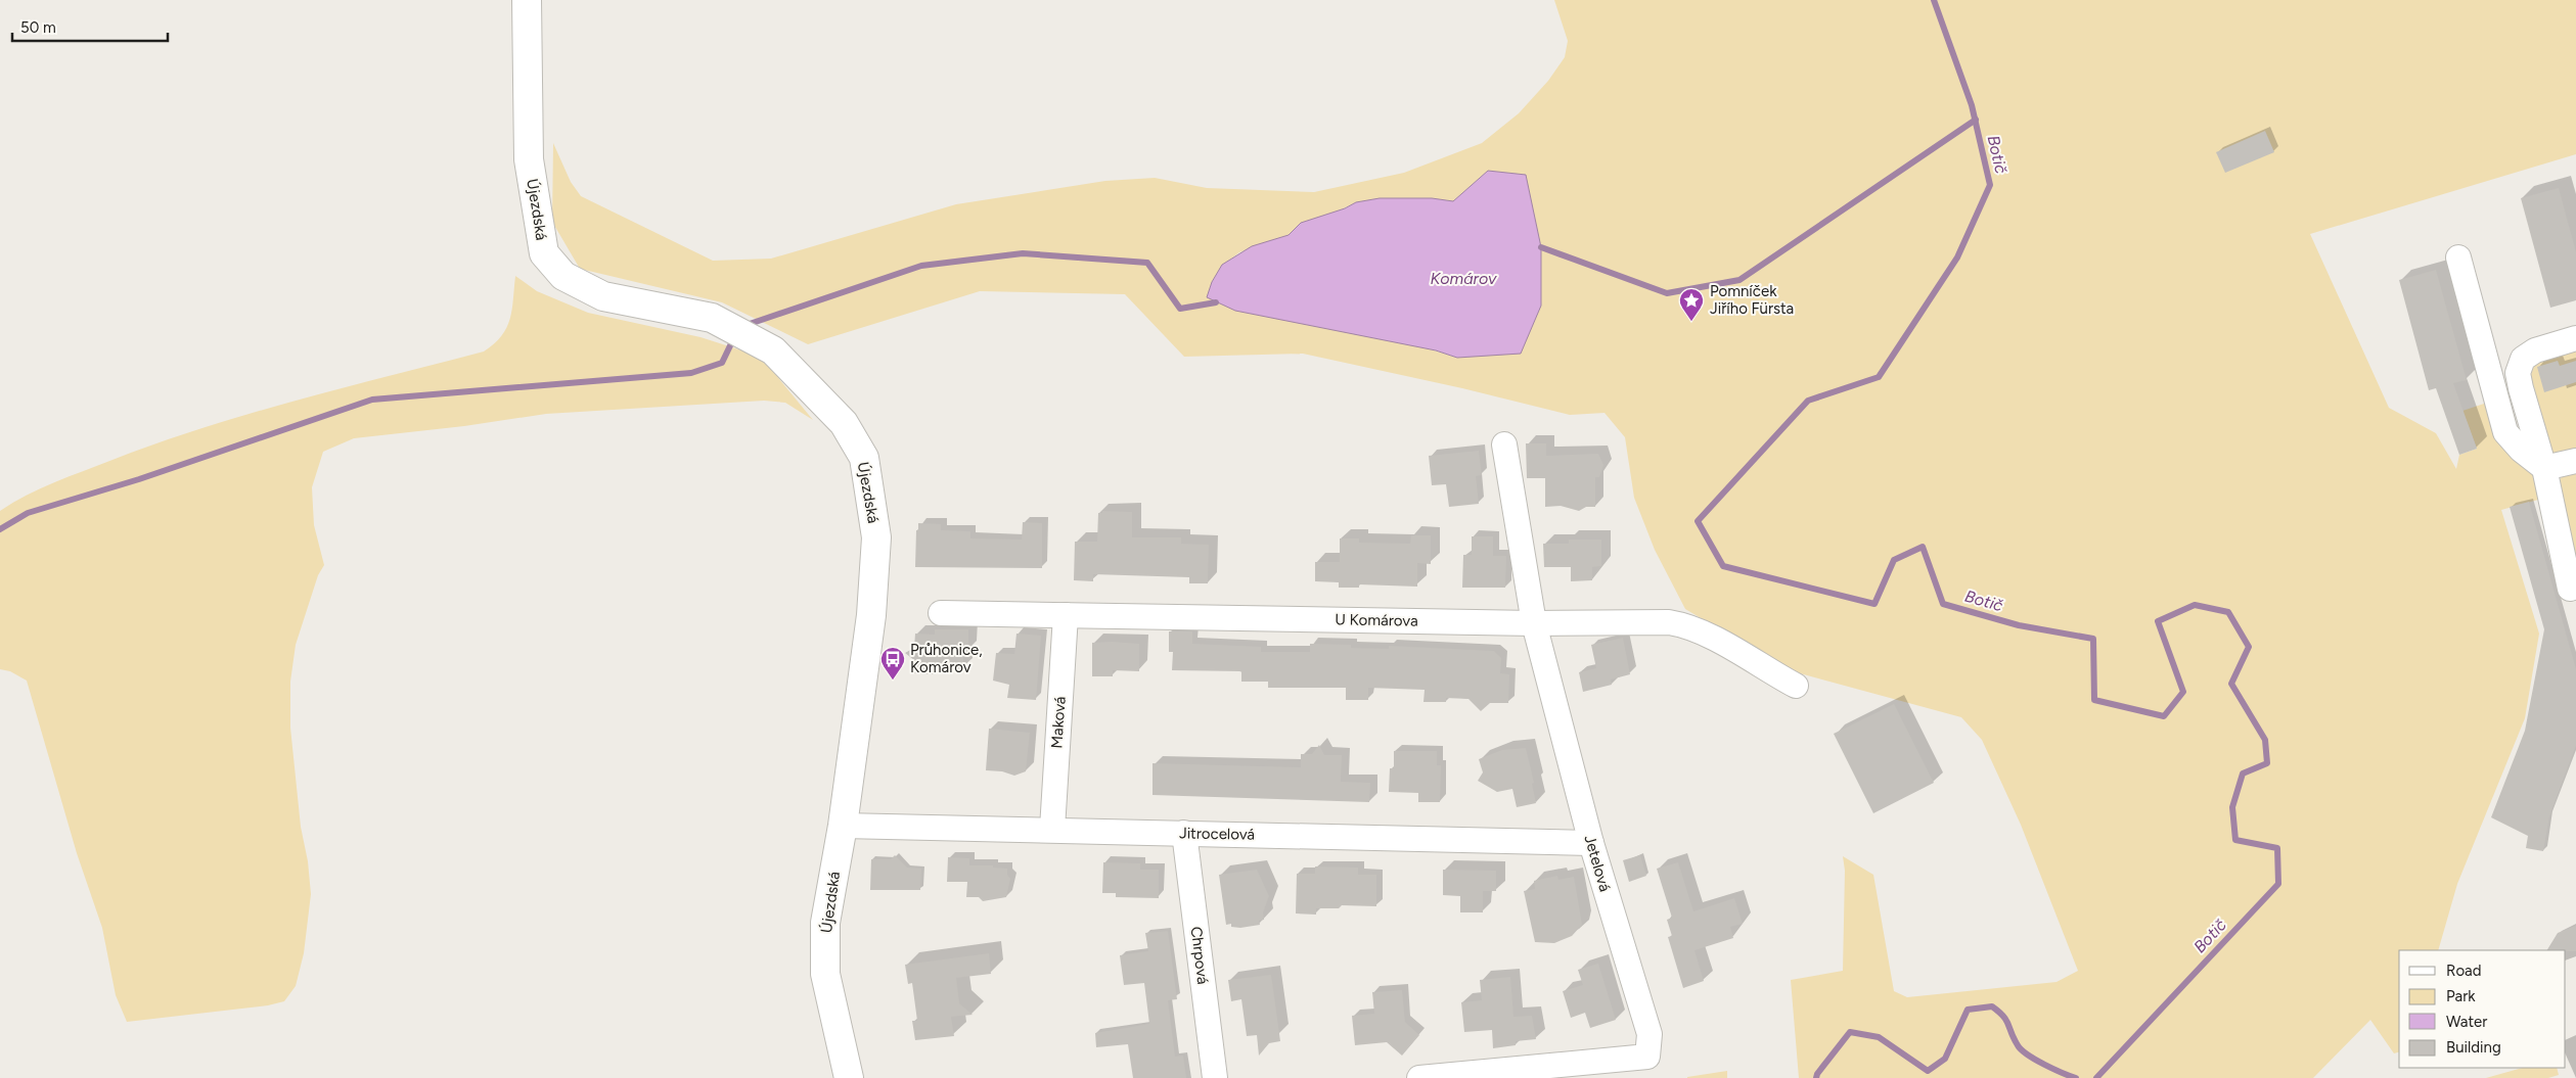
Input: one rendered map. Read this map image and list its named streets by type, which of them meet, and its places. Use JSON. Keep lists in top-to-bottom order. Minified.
{"streets":{"street":["Újezdská","U Komárova","Maková","Jitrocelová","Jetelová","Chrpová"]},"crossings":[["Újezdská","Jitrocelová"],["U Komárova","Maková"],["U Komárova","Jetelová"],["Maková","Jitrocelová"],["Jitrocelová","Jetelová"],["Jitrocelová","Chrpová"]],"water":["Botič","Komárov"],"places":{"place":["Pomníček Jiřího Fürsta"],"bus stop":["Průhonice, Komárov"]},"legend":["Road","Park","Water","Building"],"scale_bar":"50 m"}
